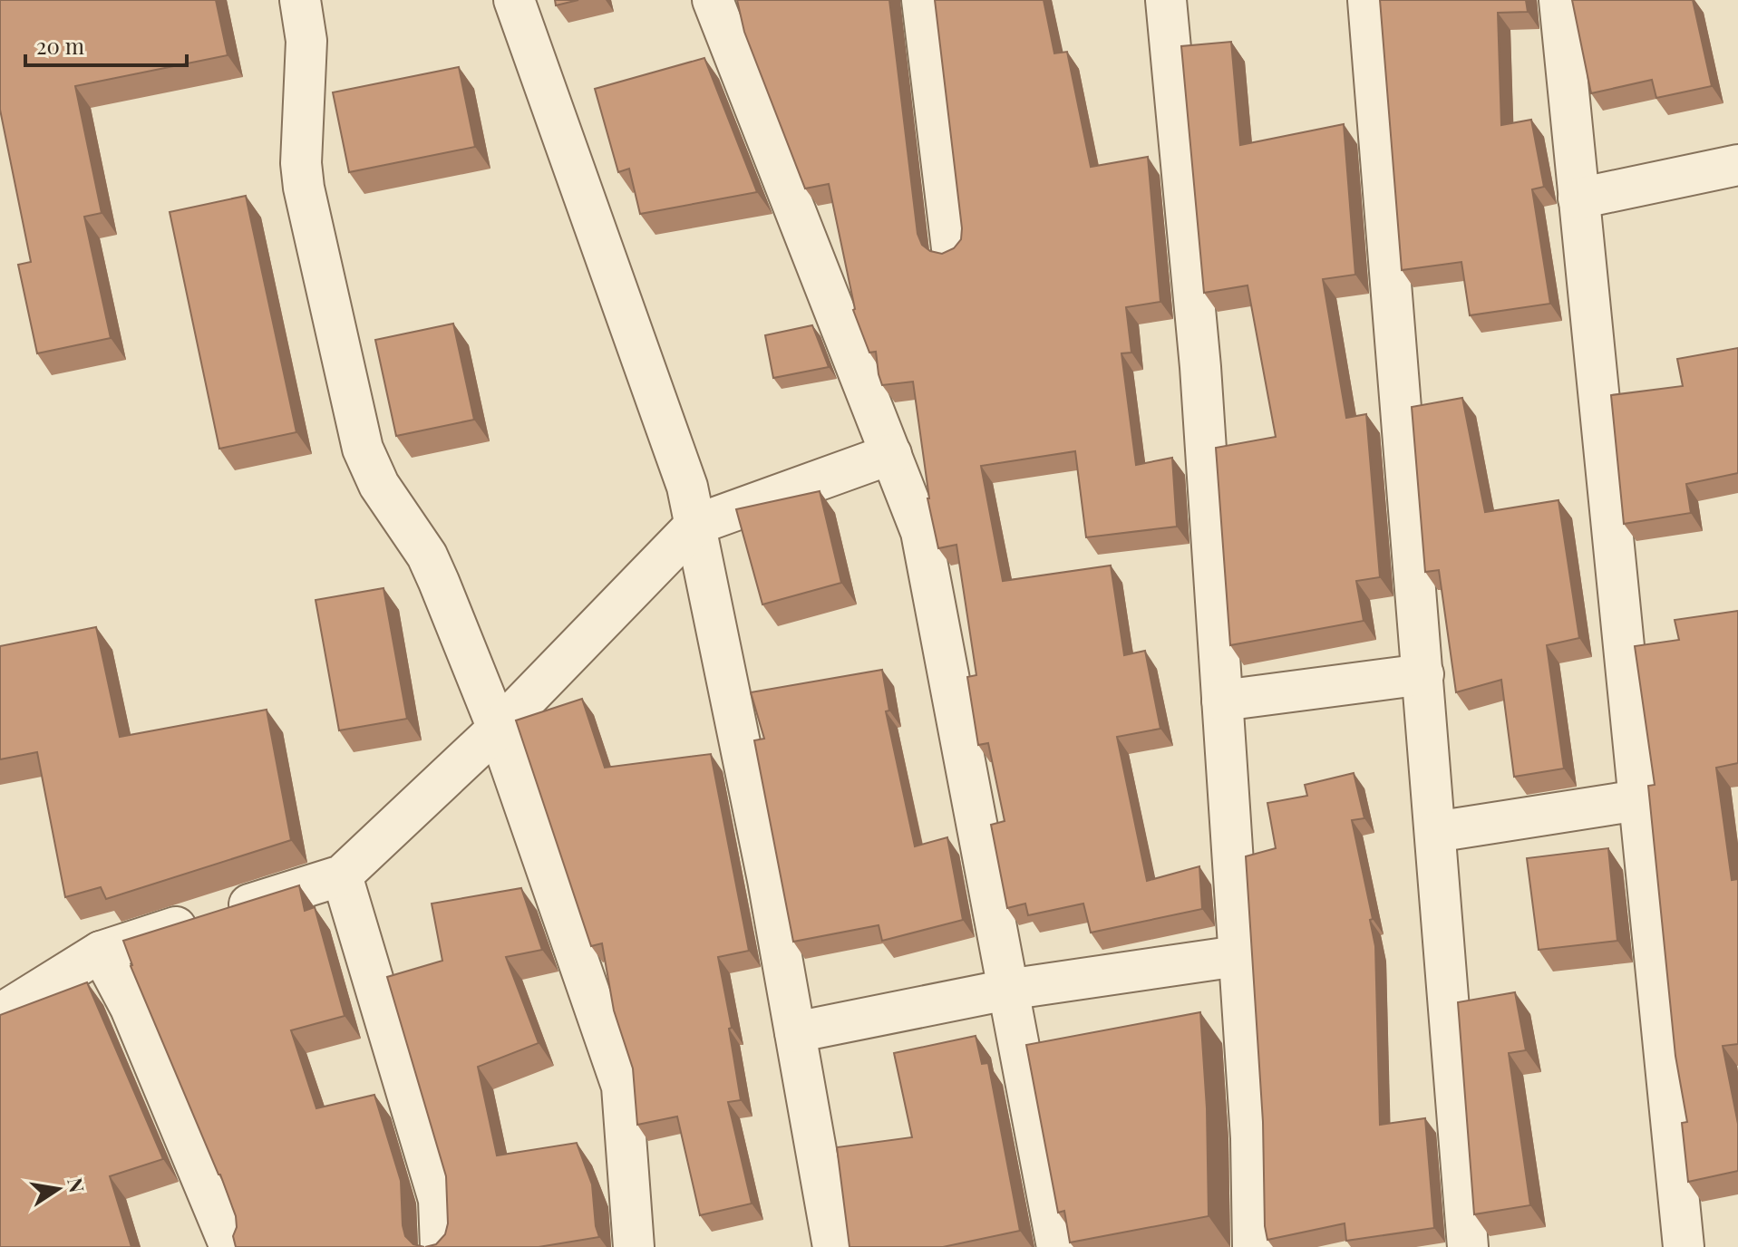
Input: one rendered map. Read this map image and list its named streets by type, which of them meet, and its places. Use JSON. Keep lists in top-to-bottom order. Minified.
{"scale_bar":"20 m","north":"right"}
